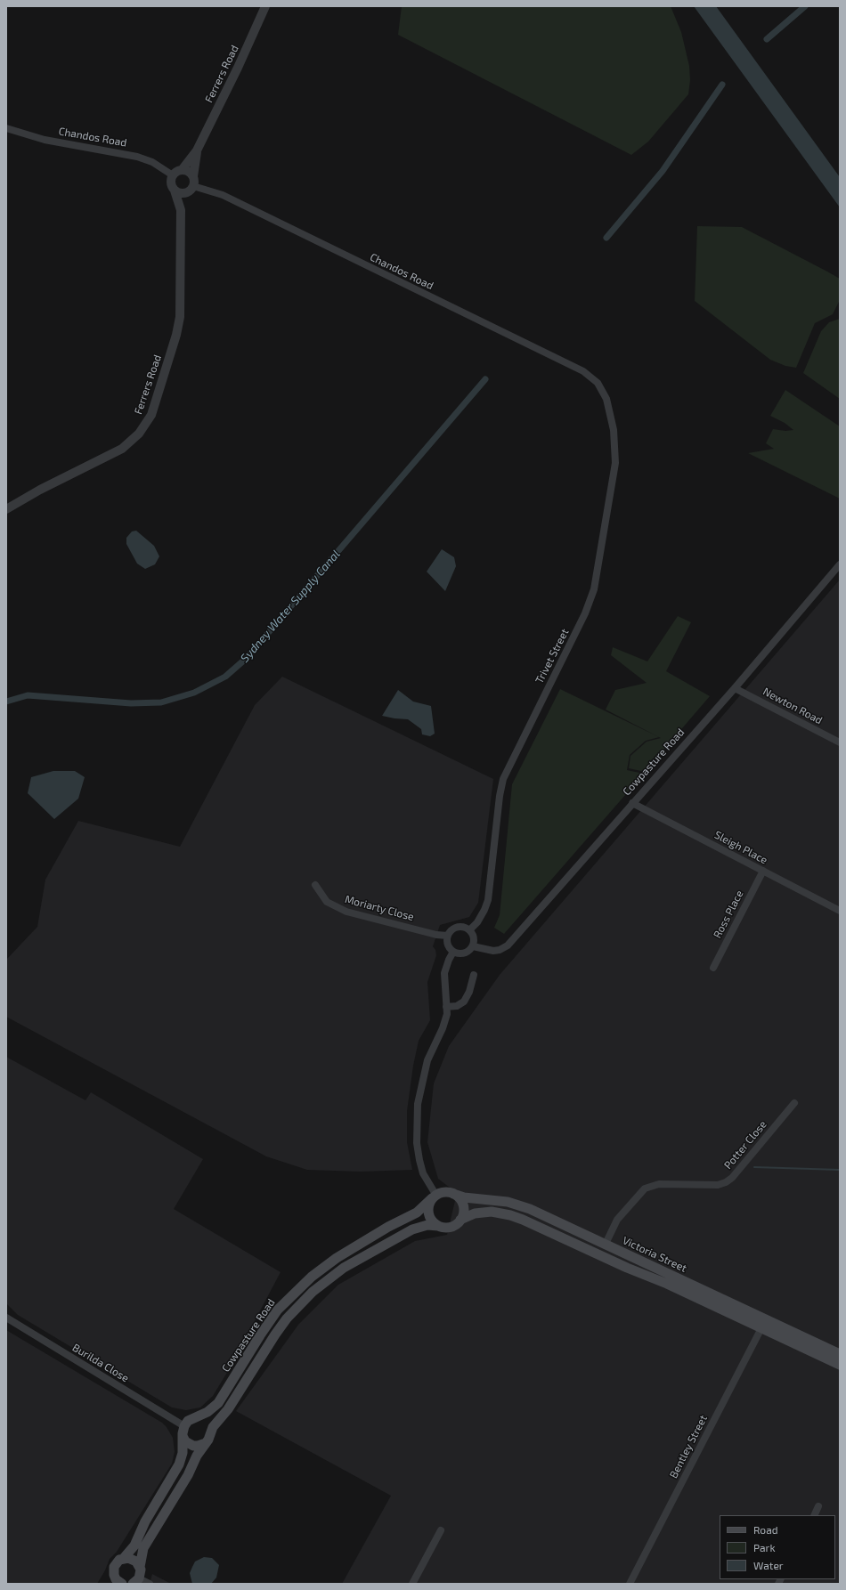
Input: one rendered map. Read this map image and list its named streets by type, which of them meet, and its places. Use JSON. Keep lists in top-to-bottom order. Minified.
{"streets":{"main road":["Cowpasture Road","Victoria Street"],"street":["Ferrers Road","Chandos Road","Trivet Street","Newton Road","Sleigh Place","Moriarty Close","Ross Place","Potter Close","Burilda Close","Bentley Street"]},"crossings":[["Ferrers Road","Chandos Road"],["Chandos Road","Trivet Street"],["Trivet Street","Cowpasture Road"],["Trivet Street","Moriarty Close"],["Newton Road","Cowpasture Road"],["Cowpasture Road","Sleigh Place"],["Cowpasture Road","Moriarty Close"],["Cowpasture Road","Victoria Street"],["Cowpasture Road","Burilda Close"],["Sleigh Place","Ross Place"],["Potter Close","Victoria Street"],["Victoria Street","Bentley Street"]],"water":["Sydney Water Supply Canal"],"legend":["Road","Park","Water"]}
